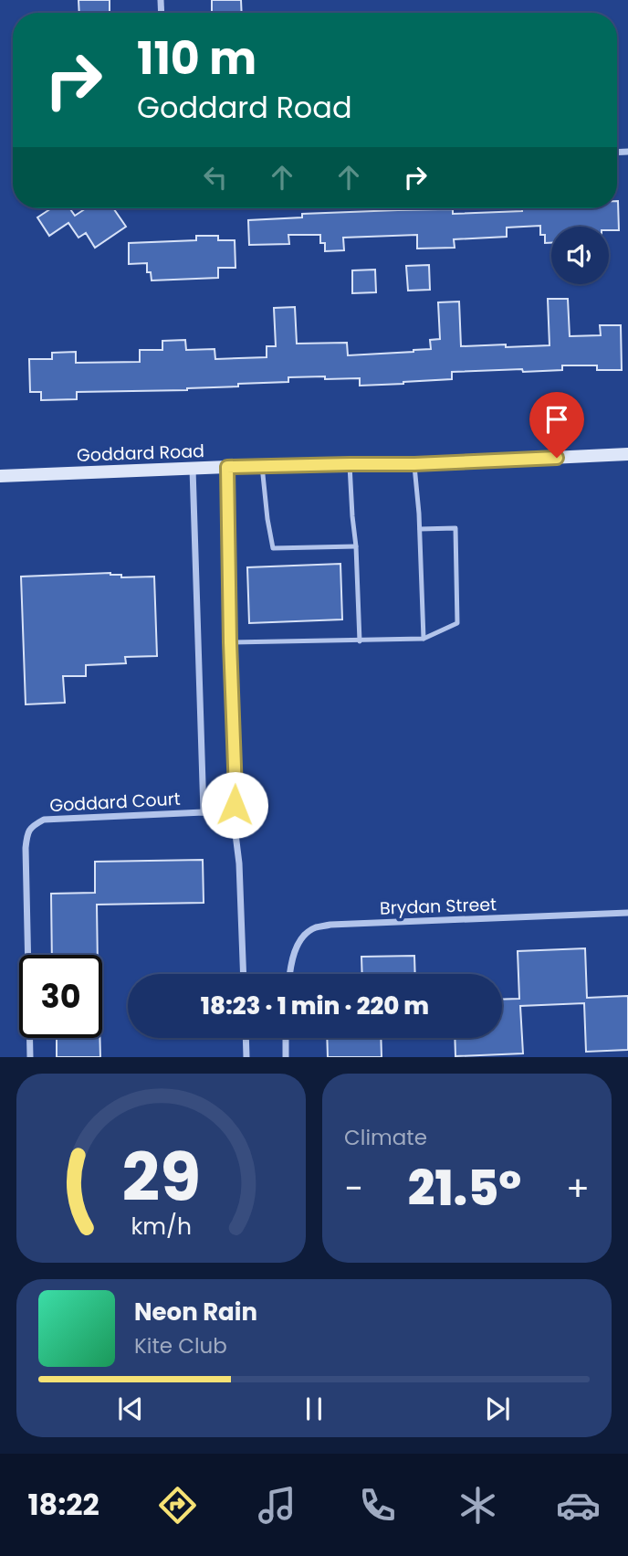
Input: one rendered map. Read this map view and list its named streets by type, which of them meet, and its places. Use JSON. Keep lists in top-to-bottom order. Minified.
{"streets":{"main road":["Goddard Road"],"street":["Goddard Court","Brydan Street"]},"crossings":[["Goddard Road","Goddard Court"]],"page":{"turn":["110 m","Goddard Road"],"limit":"30","trip":"18:23 · 1 min · 220 m","tile":"Climate","heat":["−","21.5°","+"],"song":["Neon Rain","Kite Club"],"tabs":"18:22","gauge":["29","km/h"]}}
